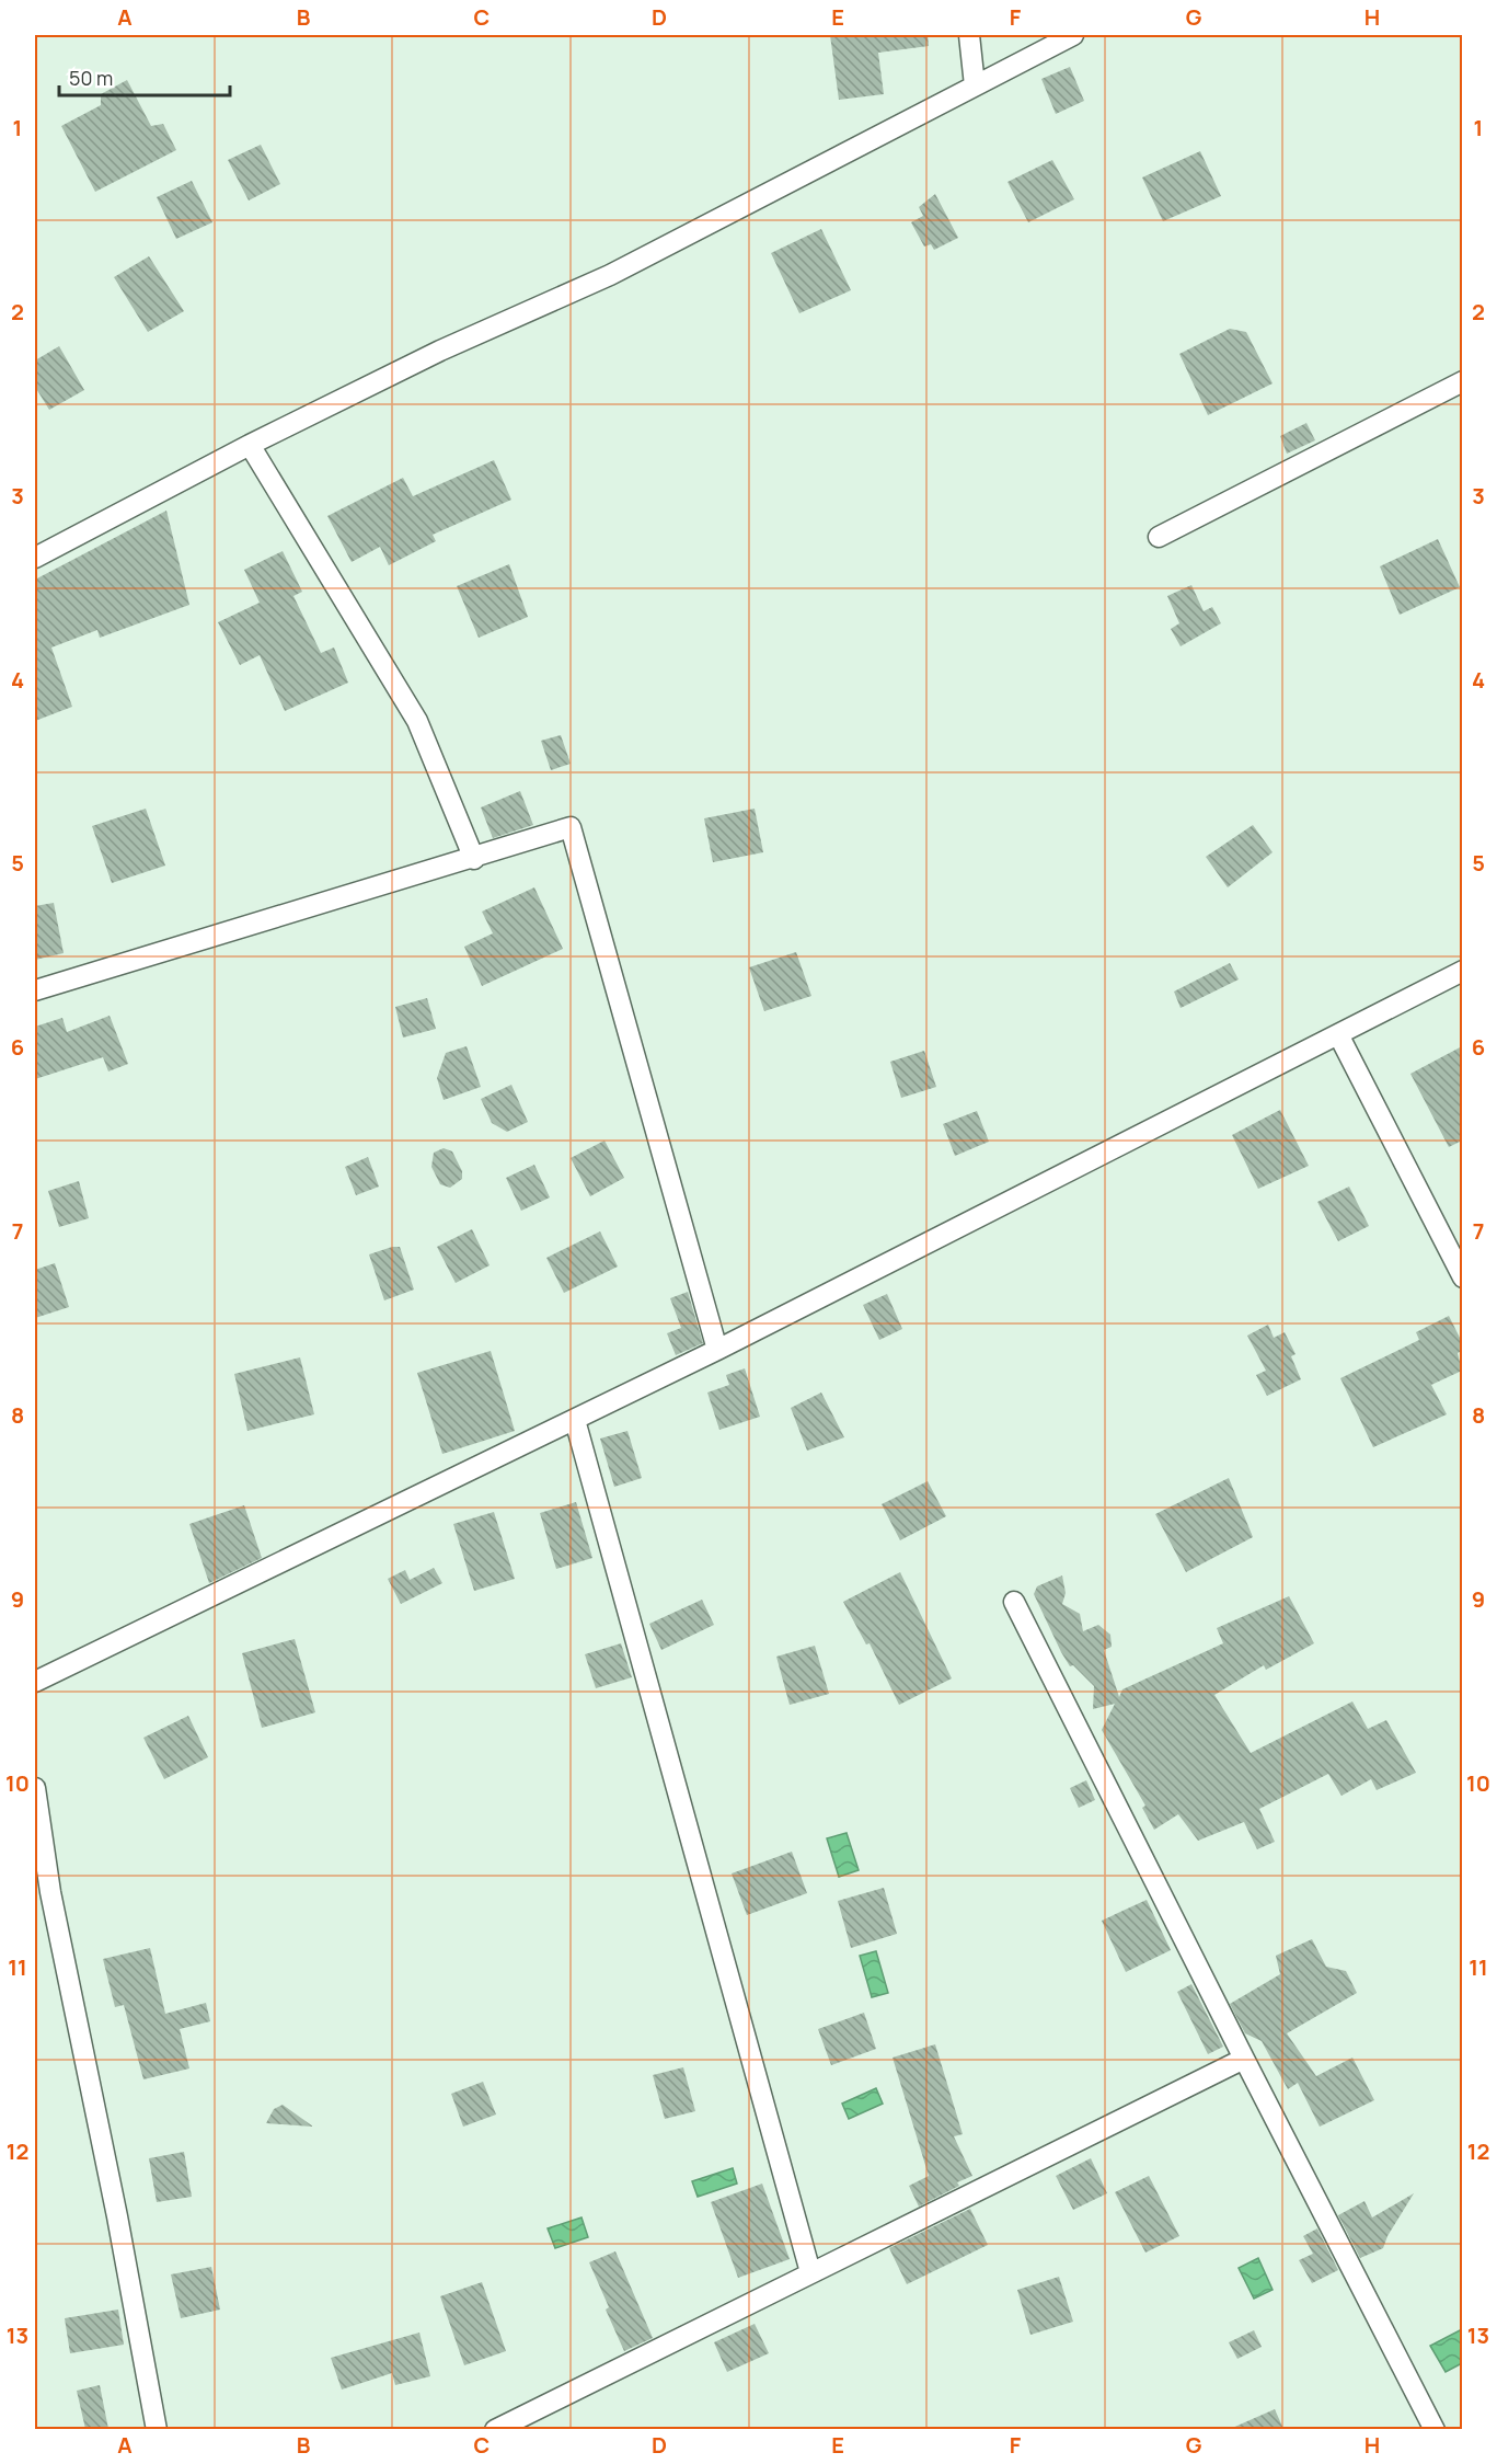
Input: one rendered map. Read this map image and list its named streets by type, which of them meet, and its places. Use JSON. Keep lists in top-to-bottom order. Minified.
{"scale_bar":"50 m","grid":{"columns":["A","B","C","D","E","F","G","H"],"rows":["1","2","3","4","5","6","7","8","9","10","11","12","13"]}}
